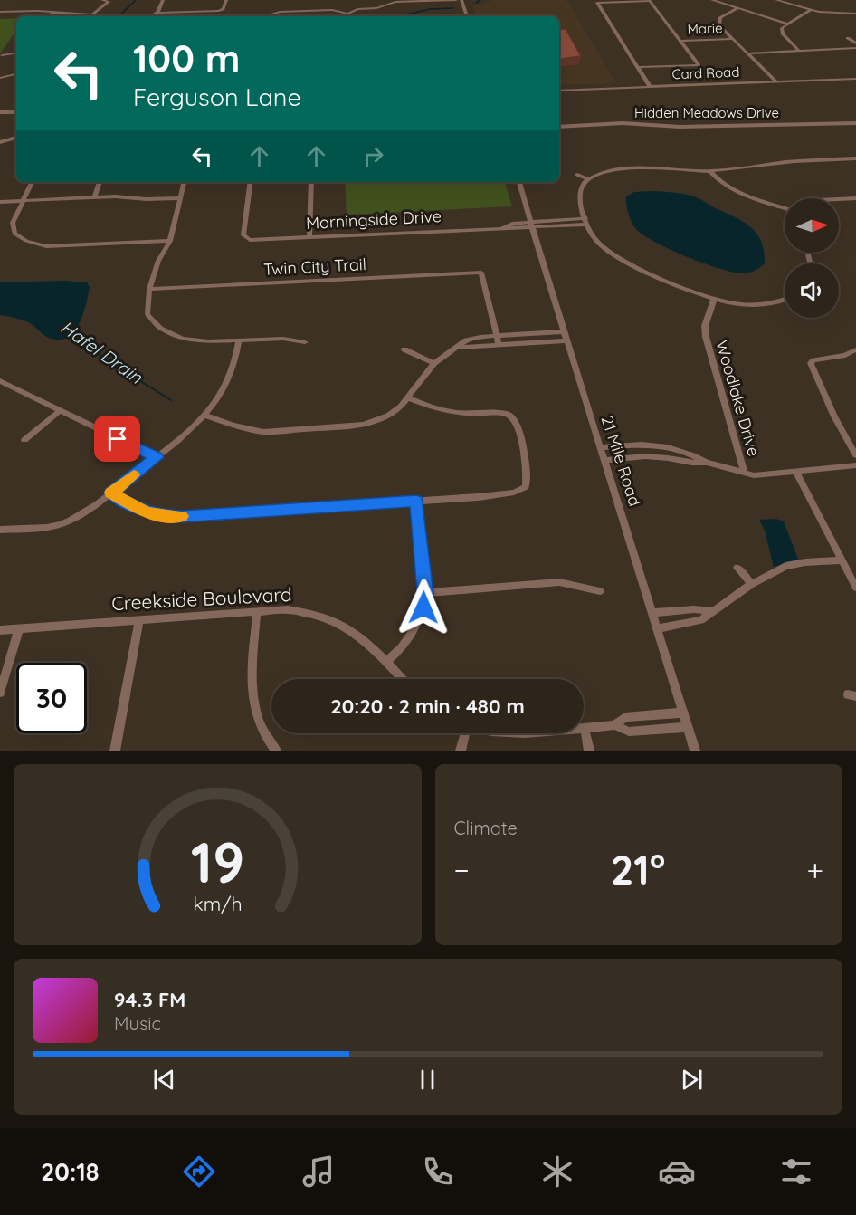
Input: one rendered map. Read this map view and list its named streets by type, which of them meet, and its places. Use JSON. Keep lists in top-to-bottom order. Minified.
{"streets":{"street":["Marie","Card Road","Hidden Meadows Drive","Morningside Drive","Twin City Trail","Woodlake Drive","21 Mile Road","Creekside Boulevard"]},"crossings":[["Morningside Drive","21 Mile Road"]],"water":["Hafel Drain"],"north":"right","page":{"turn":["100 m","Ferguson Lane"],"limit":"30","trip":"20:20 · 2 min · 480 m","tile":"Climate","heat":["−","21°","+"],"song":["94.3 FM","Music"],"tabs":"20:18","gauge":["19","km/h"]}}
